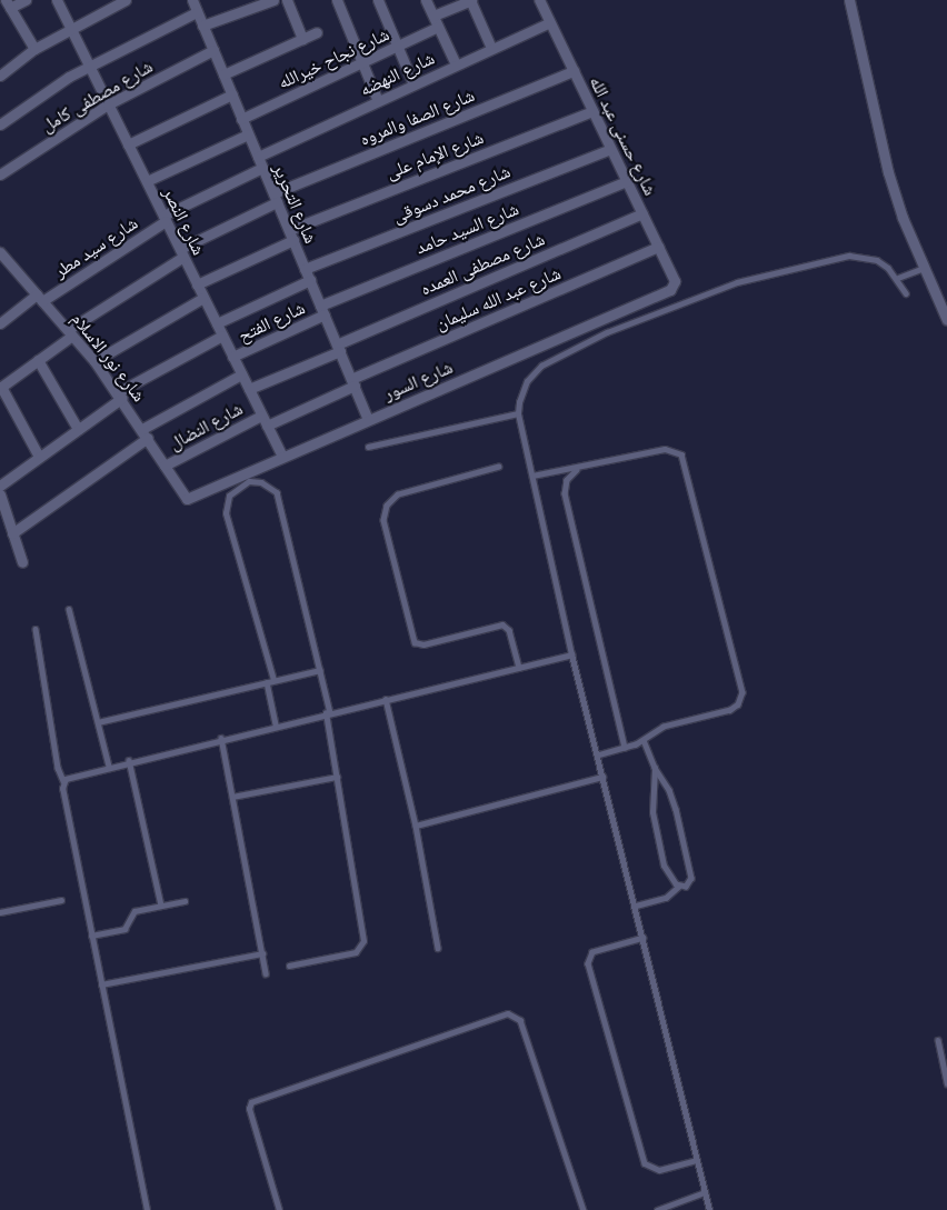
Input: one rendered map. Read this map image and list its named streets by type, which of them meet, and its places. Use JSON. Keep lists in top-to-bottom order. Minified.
{"streets":{"street":["شارع نجاح خيرالله","شارع النهضه","شارع مصطفى كامل","شارع الصفا والمروه","شارع حسنى عبد الله","شارع الإمام على","شارع محمد دسوقى","شارع التحرير","شارع النصر","شارع السيد حامد","شارع سيد مطر","شارع مصطفى العمده","شارع عبد الله سليمان","شارع الفتح","شارع نور الاسلام","شارع السور","شارع النضال"]},"crossings":[["شارع نجاح خيرالله","شارع التحرير"],["شارع النهضه","شارع حسنى عبد الله"],["شارع النهضه","شارع التحرير"],["شارع مصطفى كامل","شارع التحرير"],["شارع مصطفى كامل","شارع النصر"],["شارع الصفا والمروه","شارع حسنى عبد الله"],["شارع الصفا والمروه","شارع التحرير"],["شارع الصفا والمروه","شارع النصر"],["شارع الصفا والمروه","شارع نور الاسلام"],["شارع حسنى عبد الله","شارع الإمام على"],["شارع حسنى عبد الله","شارع محمد دسوقى"],["شارع حسنى عبد الله","شارع السيد حامد"],["شارع حسنى عبد الله","شارع مصطفى العمده"],["شارع حسنى عبد الله","شارع عبد الله سليمان"],["شارع حسنى عبد الله","شارع السور"],["شارع الإمام على","شارع التحرير"],["شارع محمد دسوقى","شارع التحرير"],["شارع التحرير","شارع السيد حامد"],["شارع التحرير","شارع سيد مطر"],["شارع التحرير","شارع مصطفى العمده"],["شارع التحرير","شارع عبد الله سليمان"],["شارع التحرير","شارع الفتح"],["شارع التحرير","شارع السور"],["شارع النصر","شارع سيد مطر"],["شارع النصر","شارع مصطفى العمده"],["شارع النصر","شارع عبد الله سليمان"],["شارع النصر","شارع الفتح"],["شارع النصر","شارع السور"],["شارع النصر","شارع النضال"],["شارع السيد حامد","شارع الفتح"],["شارع سيد مطر","شارع نور الاسلام"],["شارع نور الاسلام","شارع السور"],["شارع نور الاسلام","شارع النضال"]]}
